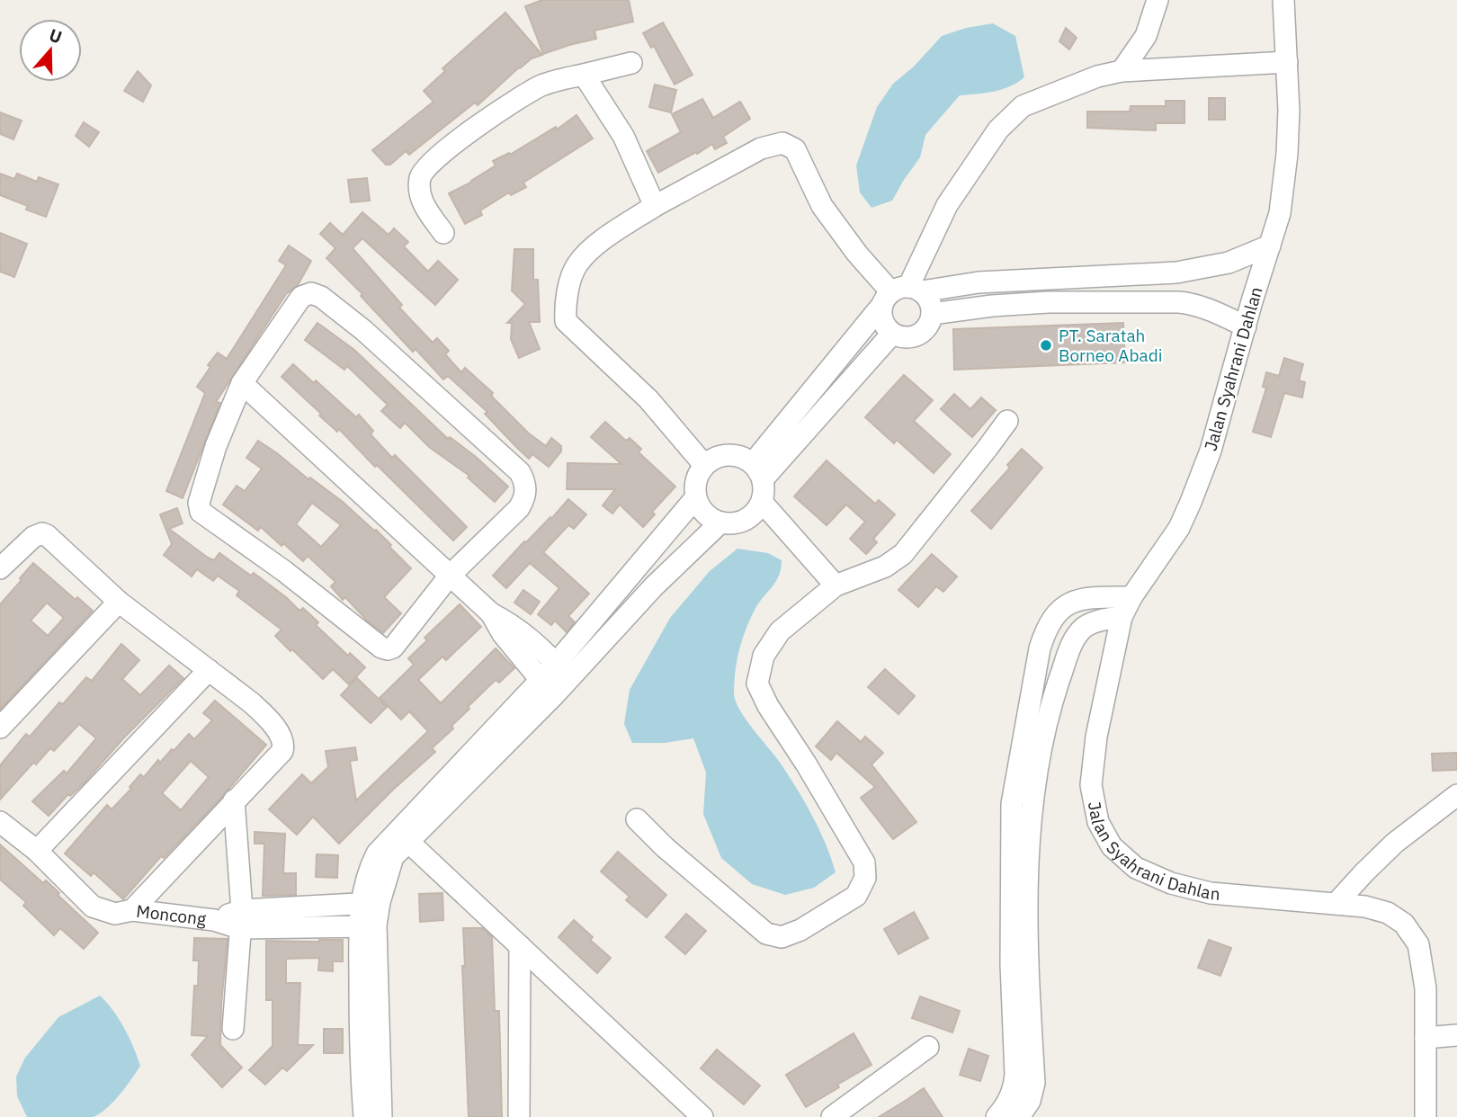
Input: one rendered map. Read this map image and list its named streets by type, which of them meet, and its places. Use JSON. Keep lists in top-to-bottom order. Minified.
{"streets":{"street":["Jalan Syahrani Dahlan","Moncong"]},"places":["PT. Saratah Borneo Abadi"],"north":"top"}
